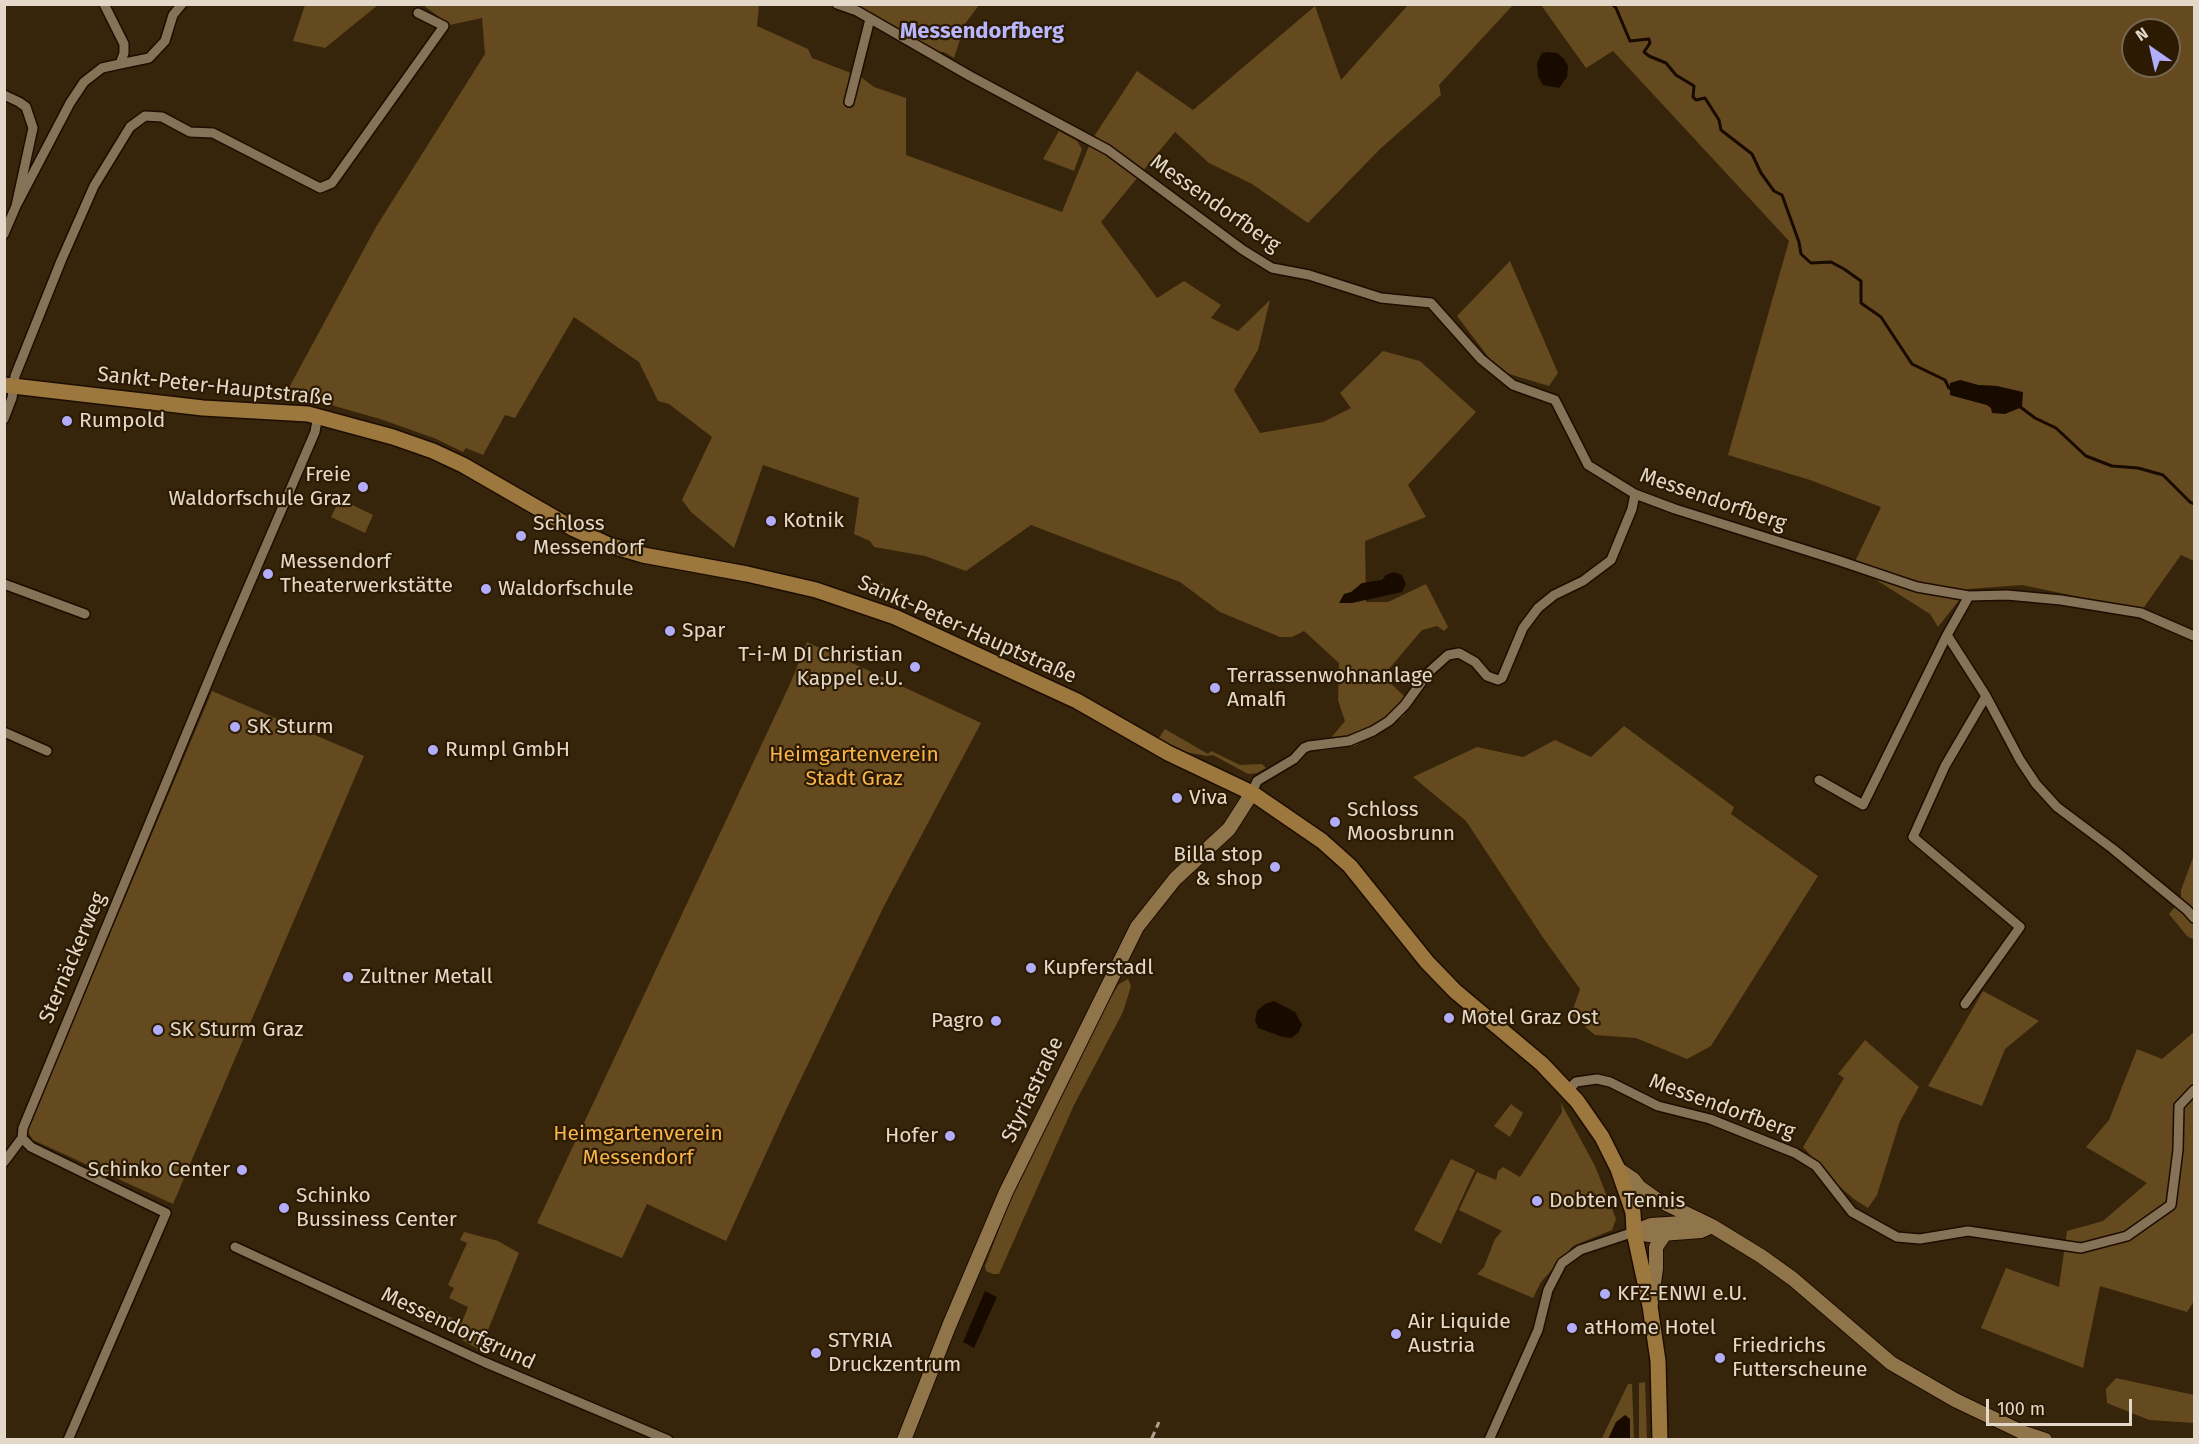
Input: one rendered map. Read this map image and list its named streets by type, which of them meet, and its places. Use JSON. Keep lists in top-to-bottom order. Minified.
{"streets":{"main road":["Sankt-Peter-Hauptstraße"],"street":["Messendorfberg","Sternäckerweg","Styriastraße","Messendorfgrund"]},"crossings":[["Messendorfberg","Sankt-Peter-Hauptstraße"],["Sankt-Peter-Hauptstraße","Sternäckerweg"],["Sankt-Peter-Hauptstraße","Styriastraße"]],"districts":["Messendorfberg"],"parks":["Heimgartenverein Stadt Graz","Heimgartenverein Messendorf"],"places":["Rumpold","Freie Waldorfschule Graz","Kotnik","Schloss Messendorf","Messendorf Theaterwerkstätte","Waldorfschule","Spar","T-i-M DI Christian Kappel e.U.","Terrassenwohnanlage Amalfi","SK Sturm","Rumpl GmbH","Viva","Schloss Moosbrunn","Billa stop & shop","Kupferstadl","Zultner Metall","Motel Graz Ost","Pagro","SK Sturm Graz","Hofer","Schinko Center","Dobten Tennis","Schinko Bussiness Center","KFZ-ENWI e.U.","atHome Hotel","Air Liquide Austria","STYRIA Druckzentrum","Friedrichs Futterscheune"],"scale_bar":"100 m","north":"top left"}
